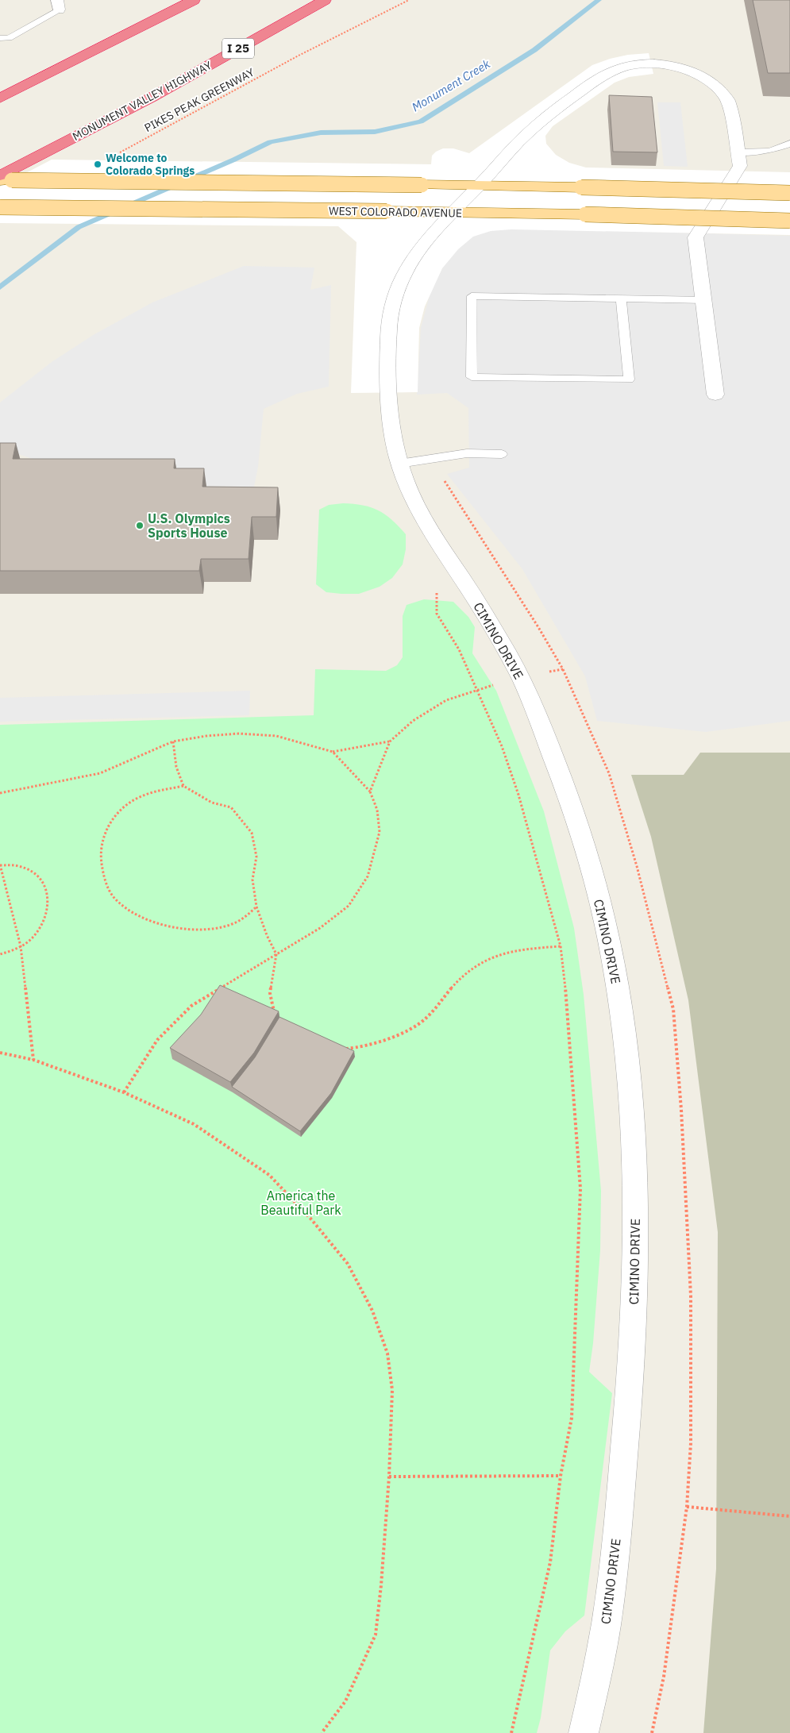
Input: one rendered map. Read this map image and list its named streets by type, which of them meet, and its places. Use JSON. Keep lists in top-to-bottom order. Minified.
{"streets":{"highway":["I 25","MONUMENT VALLEY HIGHWAY"],"main road":["WEST COLORADO AVENUE"],"street":["CIMINO DRIVE"],"path":["PIKES PEAK GREENWAY"]},"crossings":[["WEST COLORADO AVENUE","CIMINO DRIVE"]],"water":["Monument Creek"],"parks":["America the Beautiful Park"],"places":["Welcome to Colorado Springs","U.S. Olympics Sports House"]}
